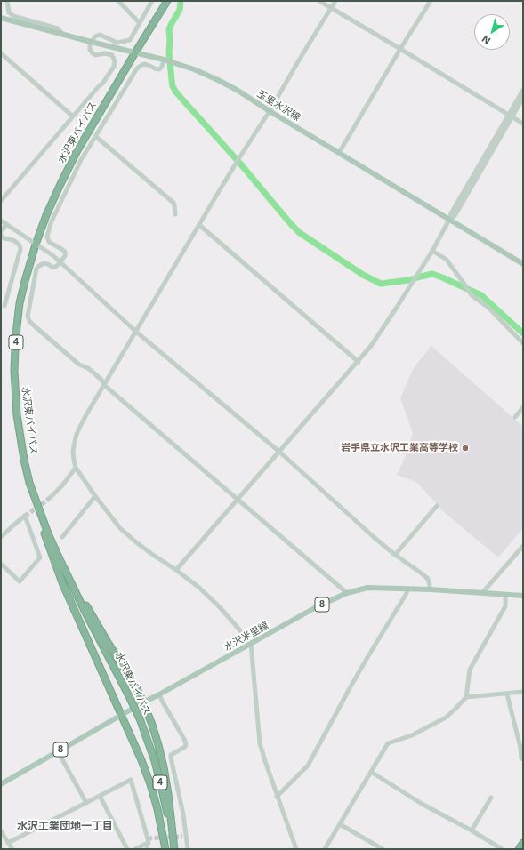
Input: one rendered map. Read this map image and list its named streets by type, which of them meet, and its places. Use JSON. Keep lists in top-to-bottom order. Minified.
{"streets":{"highway":["水沢東バイパス","4"],"main road":["玉里水沢線","8","水沢米里線"]},"crossings":[["玉里水沢線","水沢東バイパス"]],"districts":["水沢工業団地一丁目"],"places":["岩手県立水沢工業高等学校"],"north":"bottom left"}
